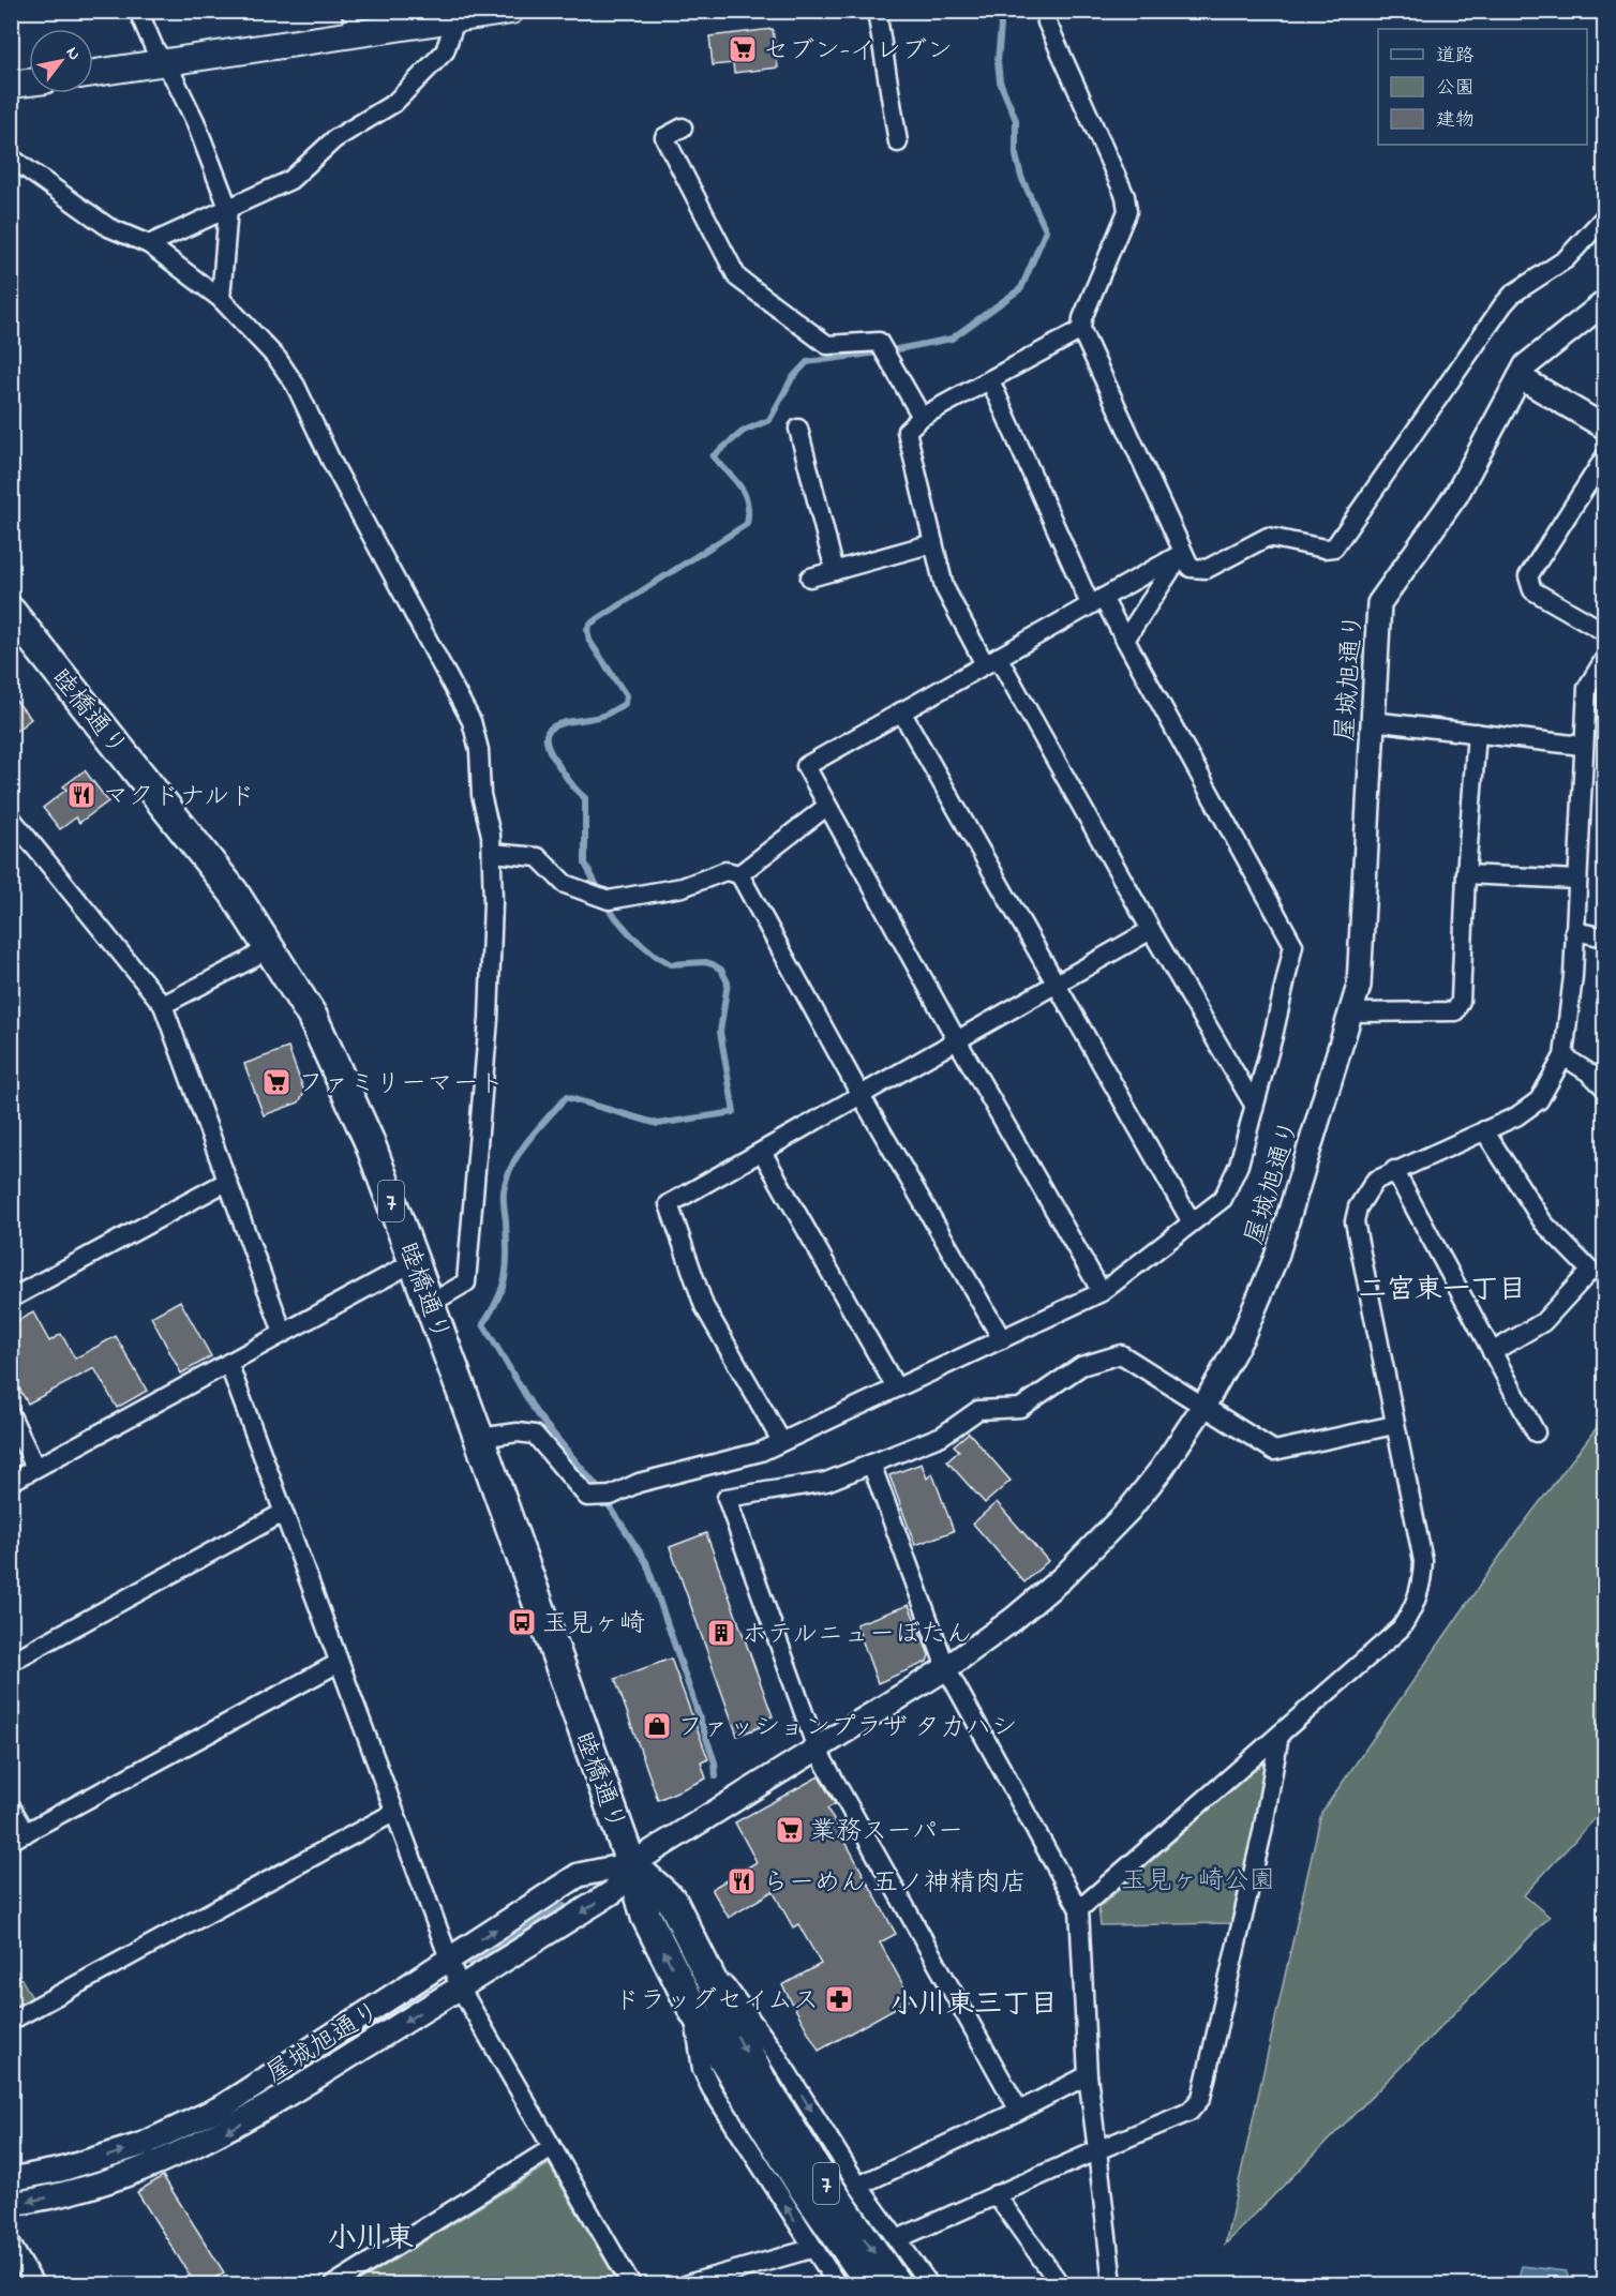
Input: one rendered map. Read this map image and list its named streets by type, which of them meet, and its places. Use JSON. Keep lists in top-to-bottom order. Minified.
{"streets":{"main road":["睦橋通り","7"],"street":["屋城旭通り"]},"crossings":[["屋城旭通り","睦橋通り"]],"districts":["二宮東一丁目","小川東三丁目","小川東"],"parks":["玉見ヶ崎公園"],"places":{"supermarket":["セブン-イレブン","ファミリーマート","業務スーパー"],"restaurant":["マクドナルド","らーめん 五ノ神精肉店"],"bus stop":["玉見ヶ崎"],"building":["ホテルニューぼたん"],"shop":["ファッションプラザ タカハシ"],"pharmacy":["ドラッグセイムス"]},"legend":["道路","公園","建物"],"north":"top right"}
